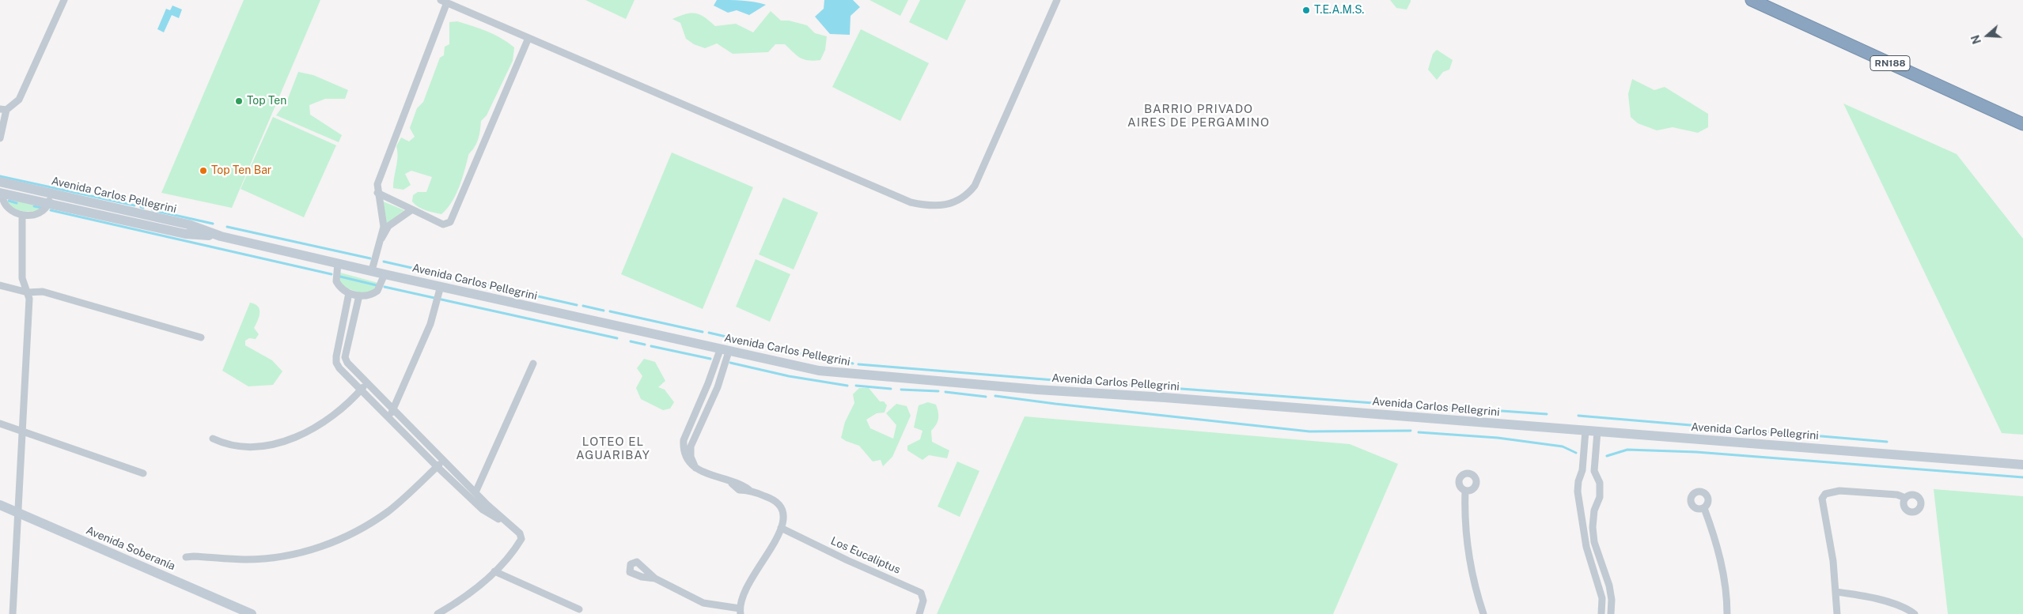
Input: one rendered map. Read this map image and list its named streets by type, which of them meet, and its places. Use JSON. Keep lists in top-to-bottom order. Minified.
{"streets":{"highway":["RN188"],"main road":["Avenida Carlos Pellegrini","Avenida Soberanía"],"street":["Los Eucaliptus"]},"districts":["BARRIO PRIVADO AIRES DE PERGAMINO","LOTEO EL AGUARIBAY"],"places":["T.E.A.M.S.","Top Ten","Top Ten Bar"],"north":"left"}
